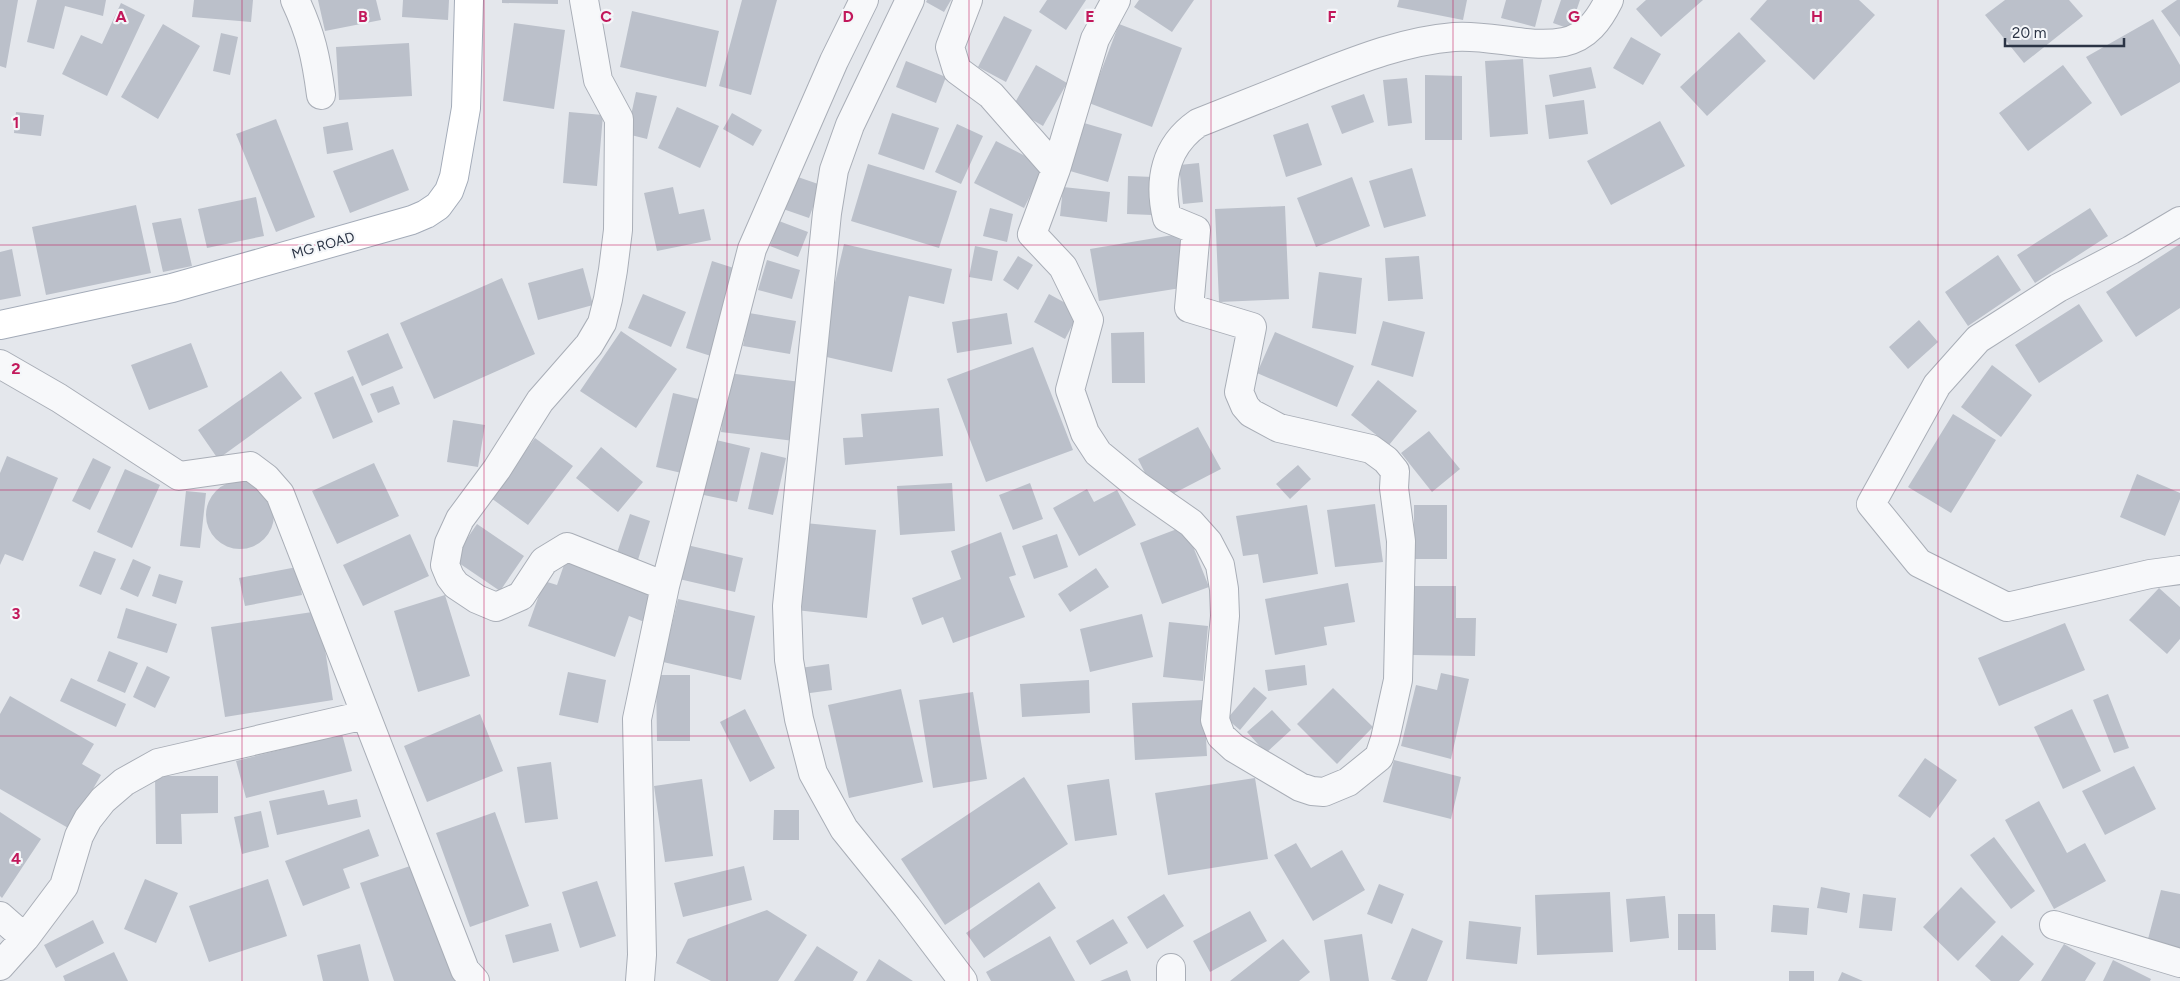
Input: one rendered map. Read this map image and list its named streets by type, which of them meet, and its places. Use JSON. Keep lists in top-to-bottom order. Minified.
{"streets":{"main road":["MG ROAD"]},"scale_bar":"20 m","grid":{"columns":["A","B","C","D","E","F","G","H"],"rows":["1","2","3","4"]}}
